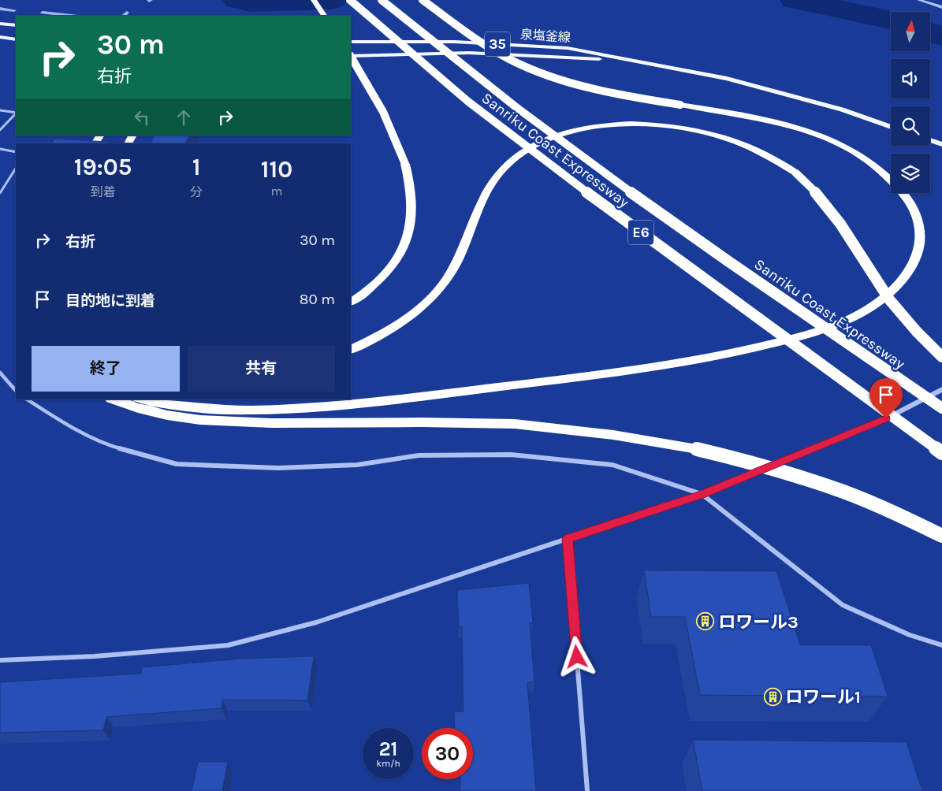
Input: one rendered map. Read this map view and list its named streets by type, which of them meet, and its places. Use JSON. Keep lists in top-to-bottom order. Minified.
{"streets":{"highway":["Sanriku Coast Expressway","E6"],"main road":["泉塩釜線","35"]},"places":{"building":["ロワール3","ロワール1"]},"north":"top","page":{"turn":["30 m","右折"],"eta":["19:05","到着","1","分","110","m"],"list":[{"name":"右折","value":"30 m"},{"name":"目的地に到着","value":"80 m"}],"buttons":["終了","共有"],"speed":"21 km/h","limit":"30"}}
